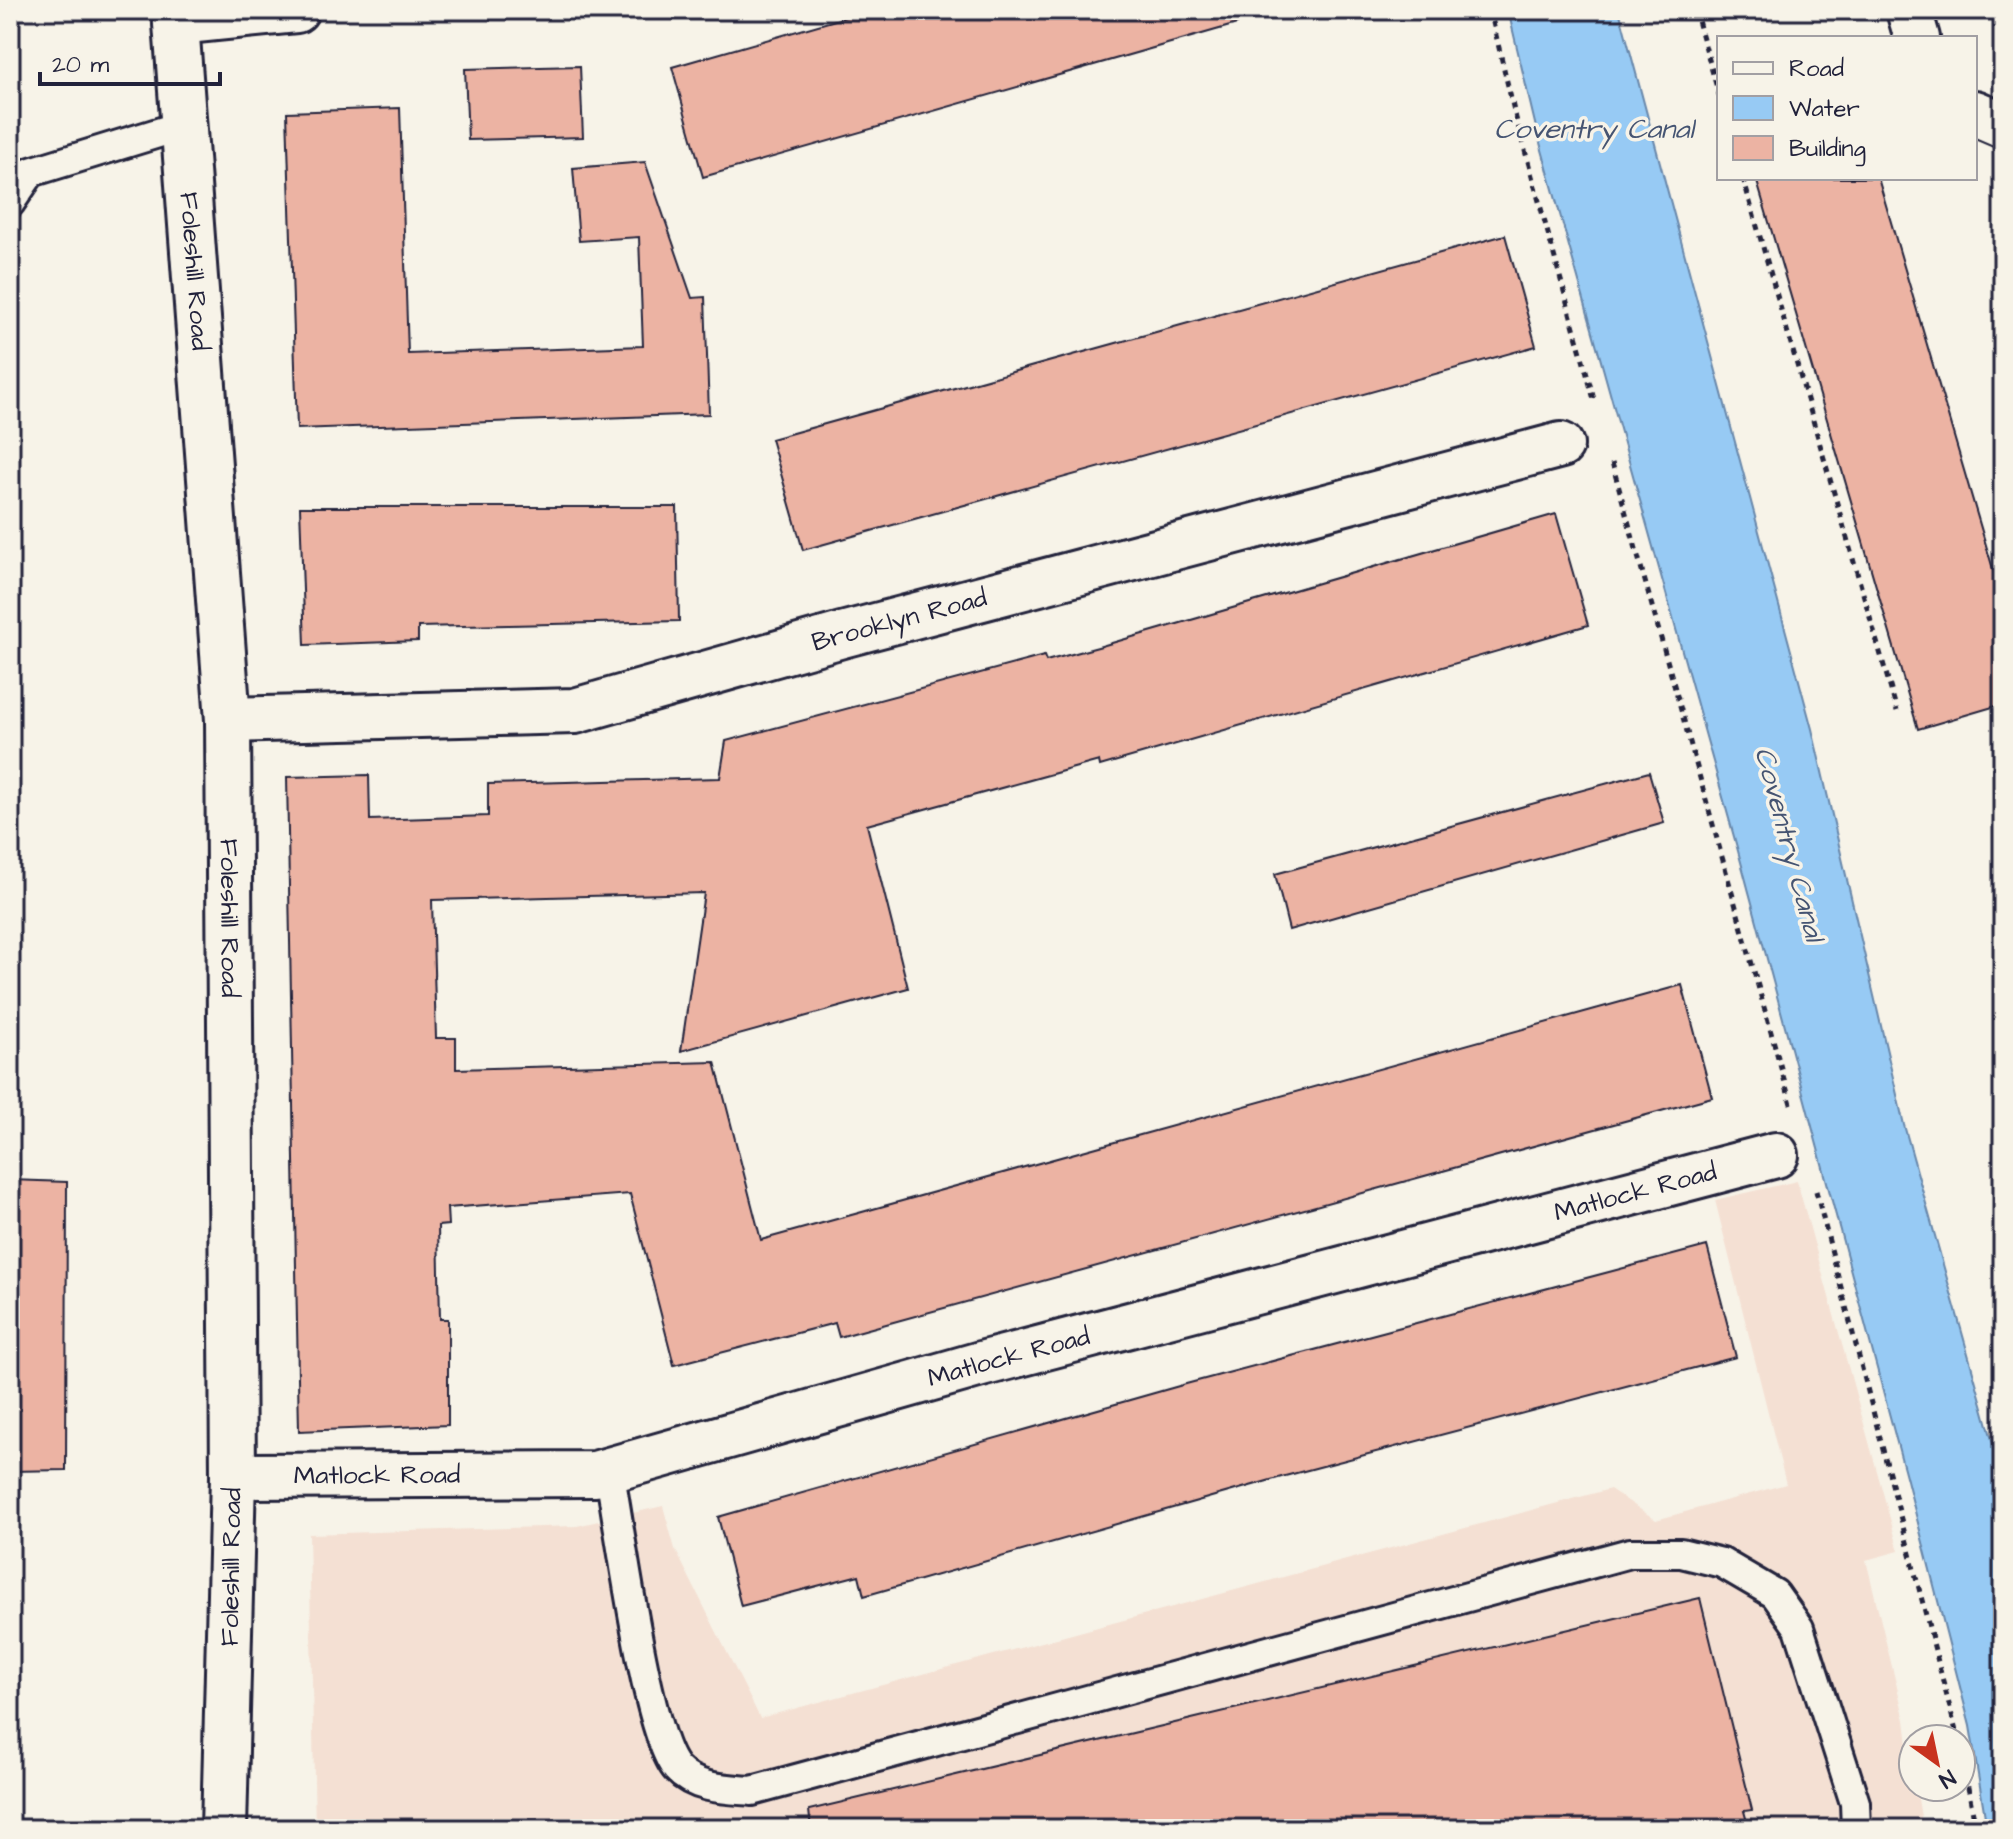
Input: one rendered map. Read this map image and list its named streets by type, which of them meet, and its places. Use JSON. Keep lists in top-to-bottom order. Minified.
{"streets":{"street":["Foleshill Road","Brooklyn Road","Matlock Road"]},"crossings":[["Foleshill Road","Brooklyn Road"],["Foleshill Road","Matlock Road"]],"water":["Coventry Canal"],"legend":["Road","Water","Building"],"scale_bar":"20 m","north":"bottom right"}
